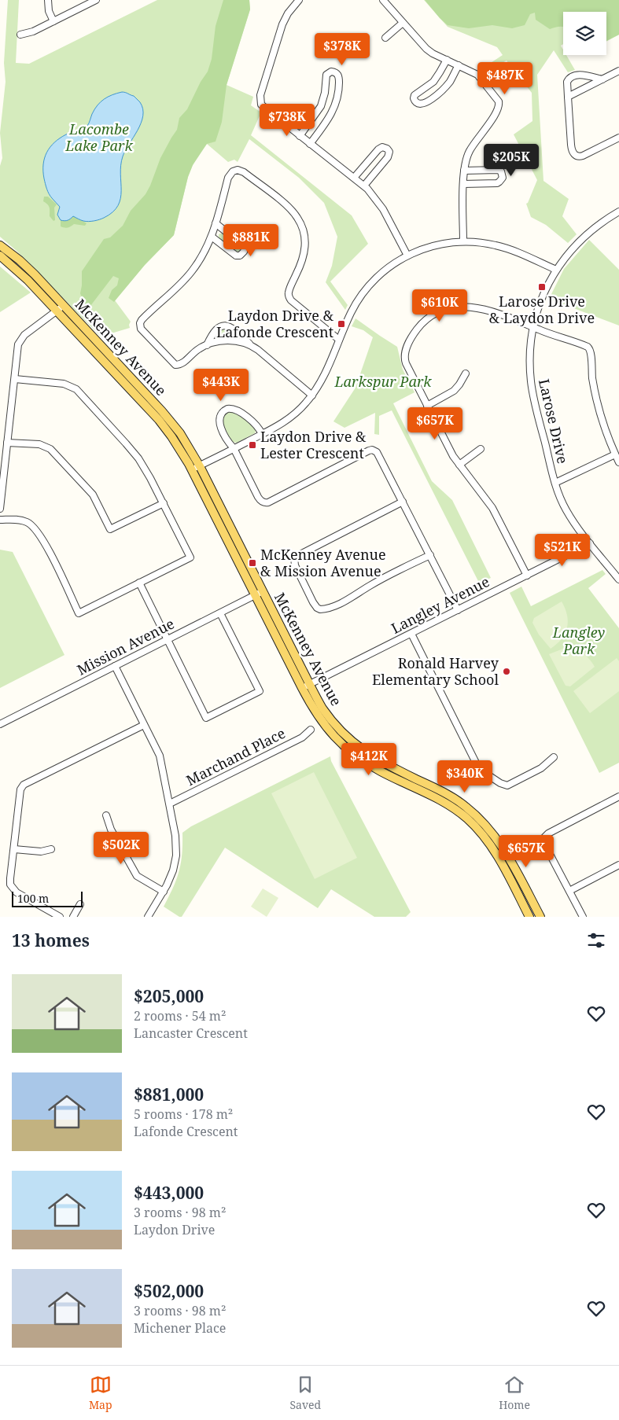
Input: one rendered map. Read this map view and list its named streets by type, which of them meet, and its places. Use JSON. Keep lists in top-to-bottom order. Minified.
{"streets":{"main road":["McKenney Avenue"],"street":["Larose Drive","Langley Avenue","Mission Avenue","Marchand Place"]},"crossings":[["McKenney Avenue","Langley Avenue"],["McKenney Avenue","Mission Avenue"],["Larose Drive","Langley Avenue"]],"parks":["Lacombe Lake Park","Larkspur Park","Langley Park"],"places":{"transit":["Larose Drive & Laydon Drive","Laydon Drive & Lafonde Crescent","Laydon Drive & Lester Crescent","McKenney Avenue & Mission Avenue"],"other":["Ronald Harvey Elementary School"]},"scale_bar":"100 m","page":{"price":["$378K","$487K","$738K","$205K","$881K","$610K","$443K","$657K","$521K","$412K","$340K","$502K","$657K"],"scale":"100 m","heading":"13 homes","list":[{"name":"$205,000","note":"2 rooms · 54 m² · Lancaster Crescent"},{"name":"$881,000","note":"5 rooms · 178 m² · Lafonde Crescent"},{"name":"$443,000","note":"3 rooms · 98 m² · Laydon Drive"},{"name":"$502,000","note":"3 rooms · 98 m² · Michener Place"}],"tabs":["Map","Saved","Home"]}}
